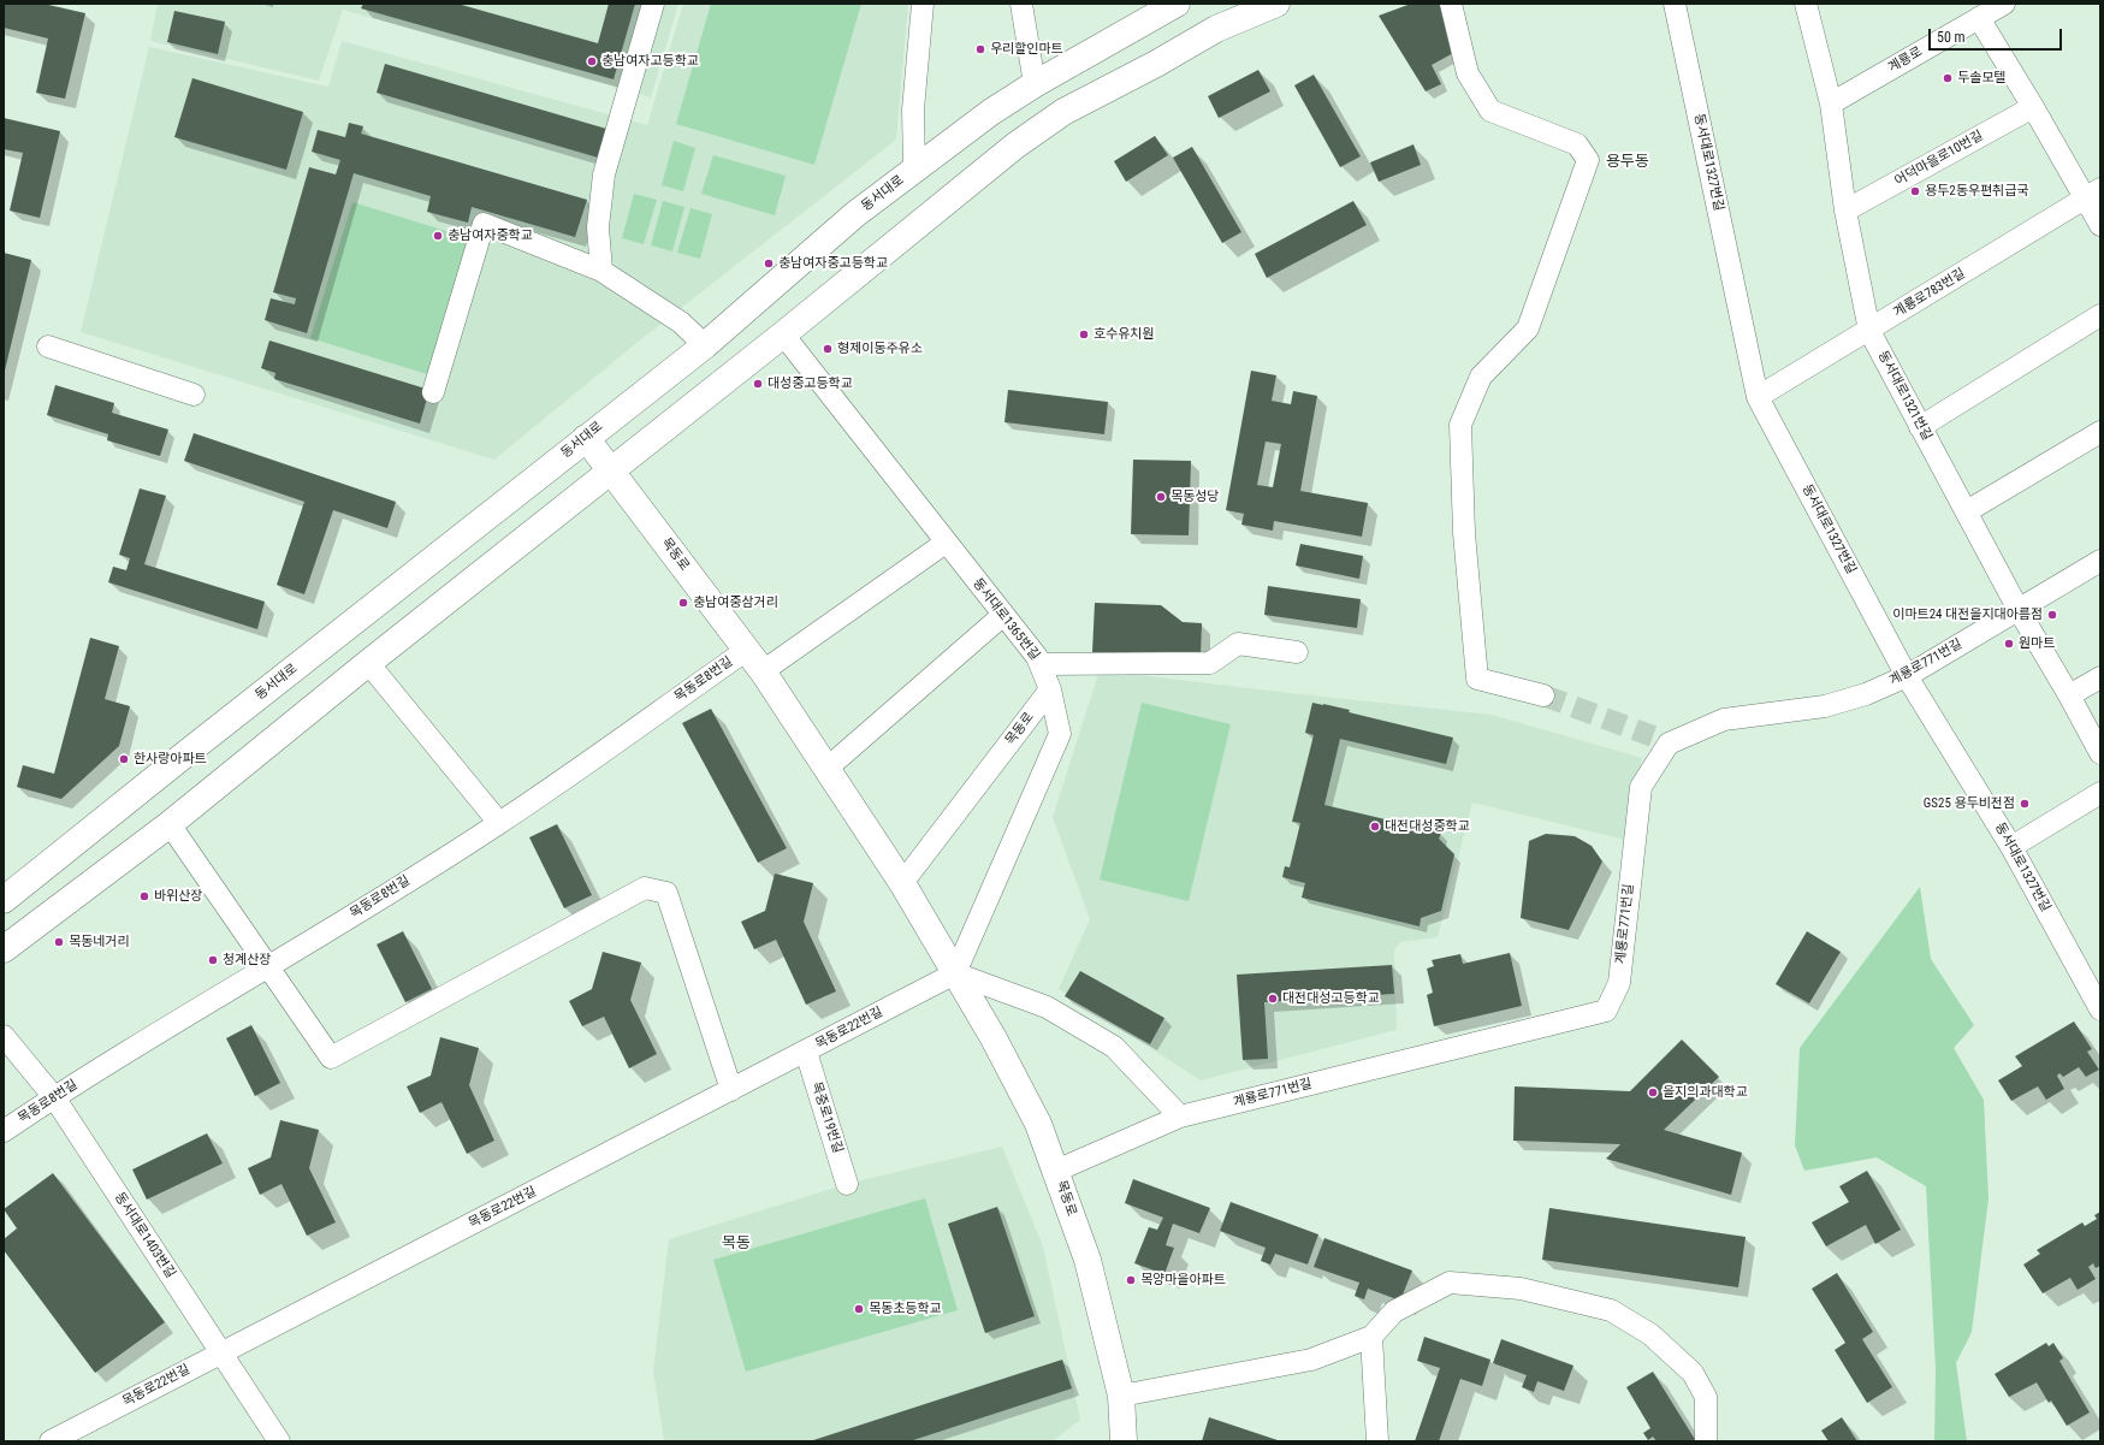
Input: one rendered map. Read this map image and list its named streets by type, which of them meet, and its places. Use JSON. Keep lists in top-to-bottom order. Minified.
{"streets":{"main road":["동서대로","목동로"],"street":["계룡로","어덕마을로10번길","동서대로1327번길","계룡로783번길","동서대로1321번길","동서대로1365번길","계룡로771번길","목동로8번길","목동로22번길","목중로19번길","동서대로1403번길"]},"crossings":[["계룡로","동서대로1321번길"],["어덕마을로10번길","동서대로1321번길"],["동서대로1327번길","계룡로783번길"],["동서대로1327번길","계룡로771번길"],["동서대로","목동로"],["계룡로783번길","동서대로1321번길"],["동서대로1321번길","계룡로771번길"],["목동로","동서대로1365번길"],["목동로","계룡로771번길"],["목동로","목동로8번길"],["목동로","목동로22번길"],["동서대로1365번길","목동로22번길"],["목동로8번길","동서대로1403번길"],["목동로22번길","목중로19번길"],["목동로22번길","동서대로1403번길"]],"districts":["용두동","목동"],"places":["우리할인마트","충남여자고등학교","두솔모텔","용두2동우편취급국","충남여자중학교","충남여자중고등학교","호수유치원","형제이동주유소","대성중고등학교","목동성당","충남여중삼거리","이마트24 대전을지대아름점","원마트","한사랑아파트","GS25 용두비전점","대전대성중학교","바위산장","목동네거리","청계산장","대전대성고등학교","을지의과대학교","목양마을아파트","목동초등학교"],"scale_bar":"50 m"}
